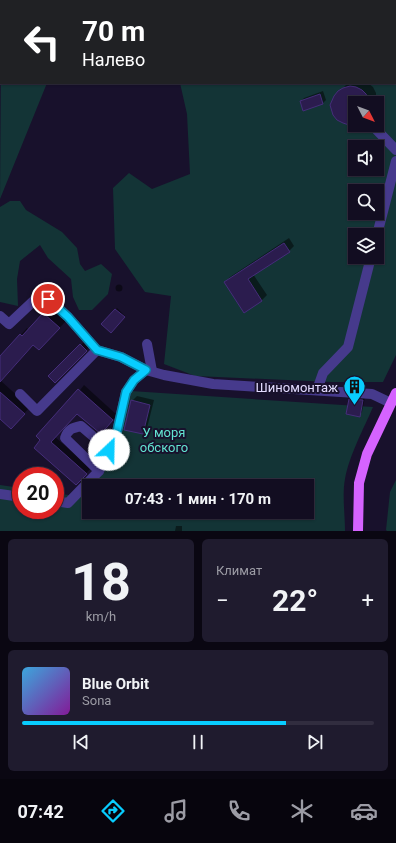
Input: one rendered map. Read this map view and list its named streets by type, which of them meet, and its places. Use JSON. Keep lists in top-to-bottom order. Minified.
{"parks":["У моря обского"],"places":{"building":["Шиномонтаж"]},"north":"bottom right","page":{"turn":["70 m","Налево"],"limit":"20","trip":"07:43 · 1 мин · 170 m","tile":[["18","km/h"],"Климат"],"heat":["−","22°","+"],"song":["Blue Orbit","Sona"],"tabs":"07:42"}}
